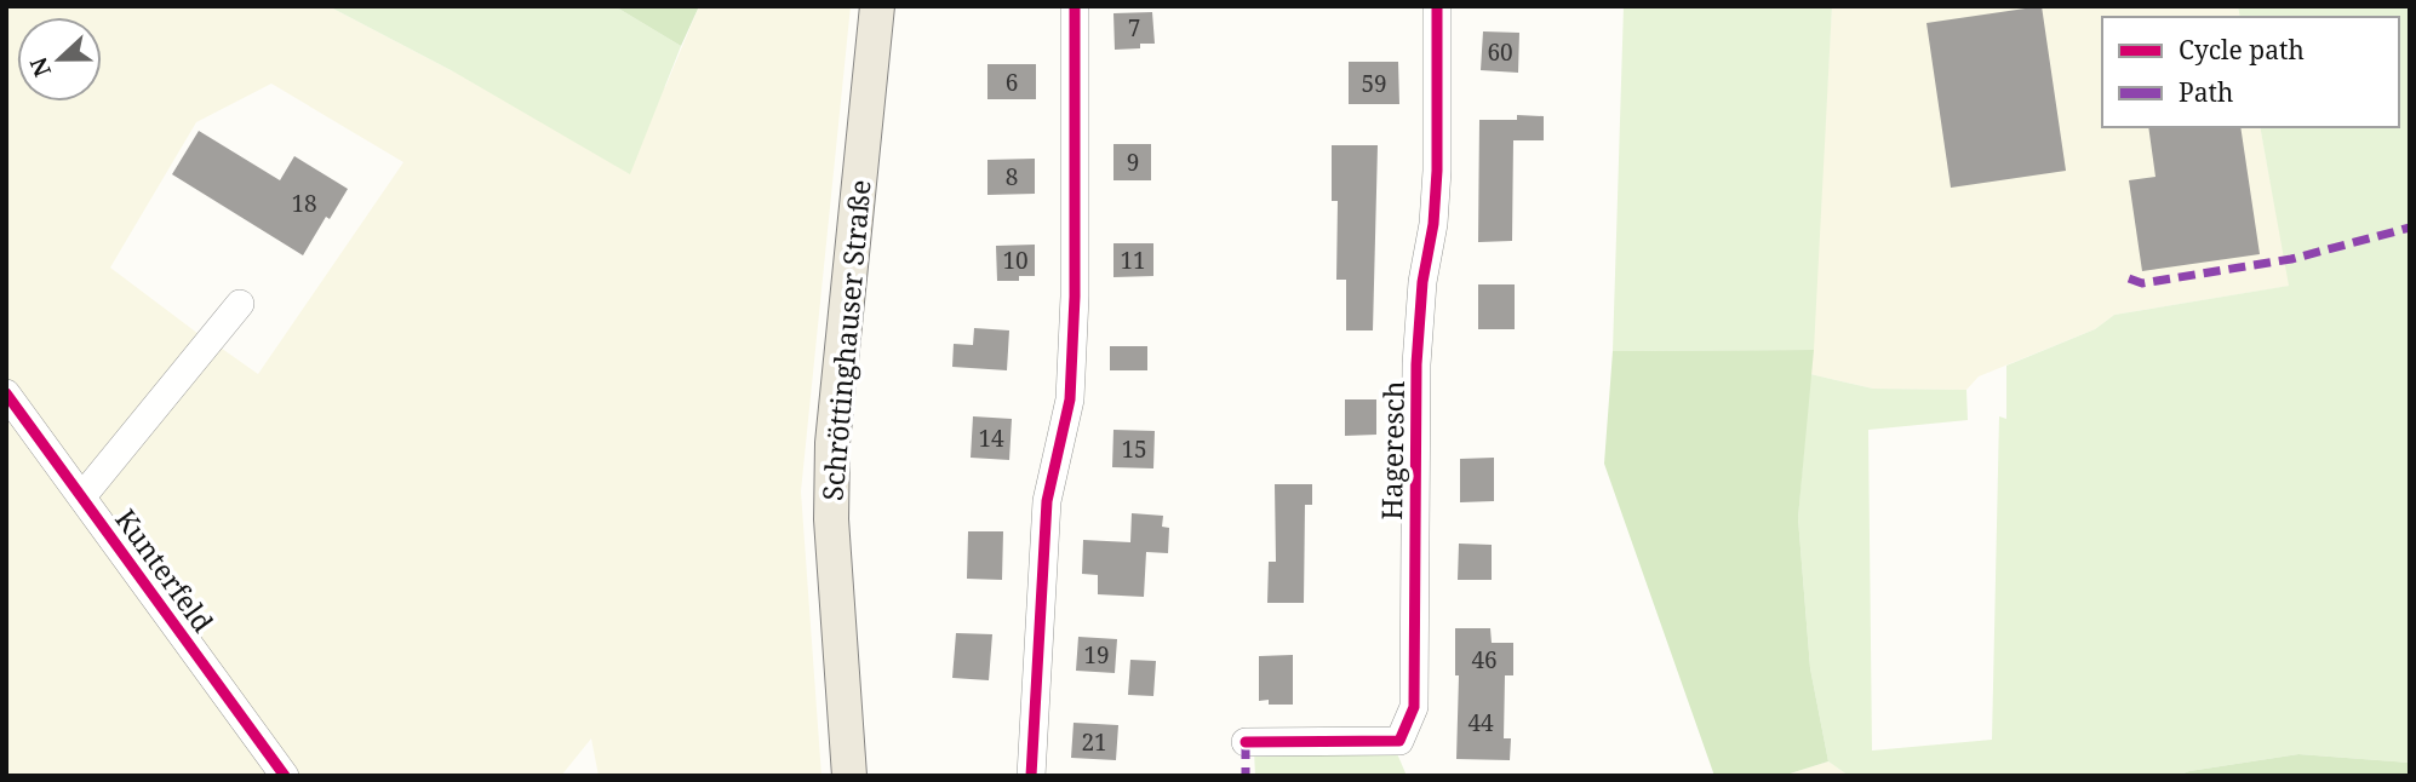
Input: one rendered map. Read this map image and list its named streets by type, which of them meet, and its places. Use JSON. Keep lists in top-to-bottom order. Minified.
{"streets":{"main road":["Schröttinghauser Straße"],"street":["Hageresch","Kunterfeld"]},"house_numbers":["7","60","6","59","9","8","18","10","11","14","15","19","46","44","21"],"legend":["Cycle path","Path"],"north":"left"}
